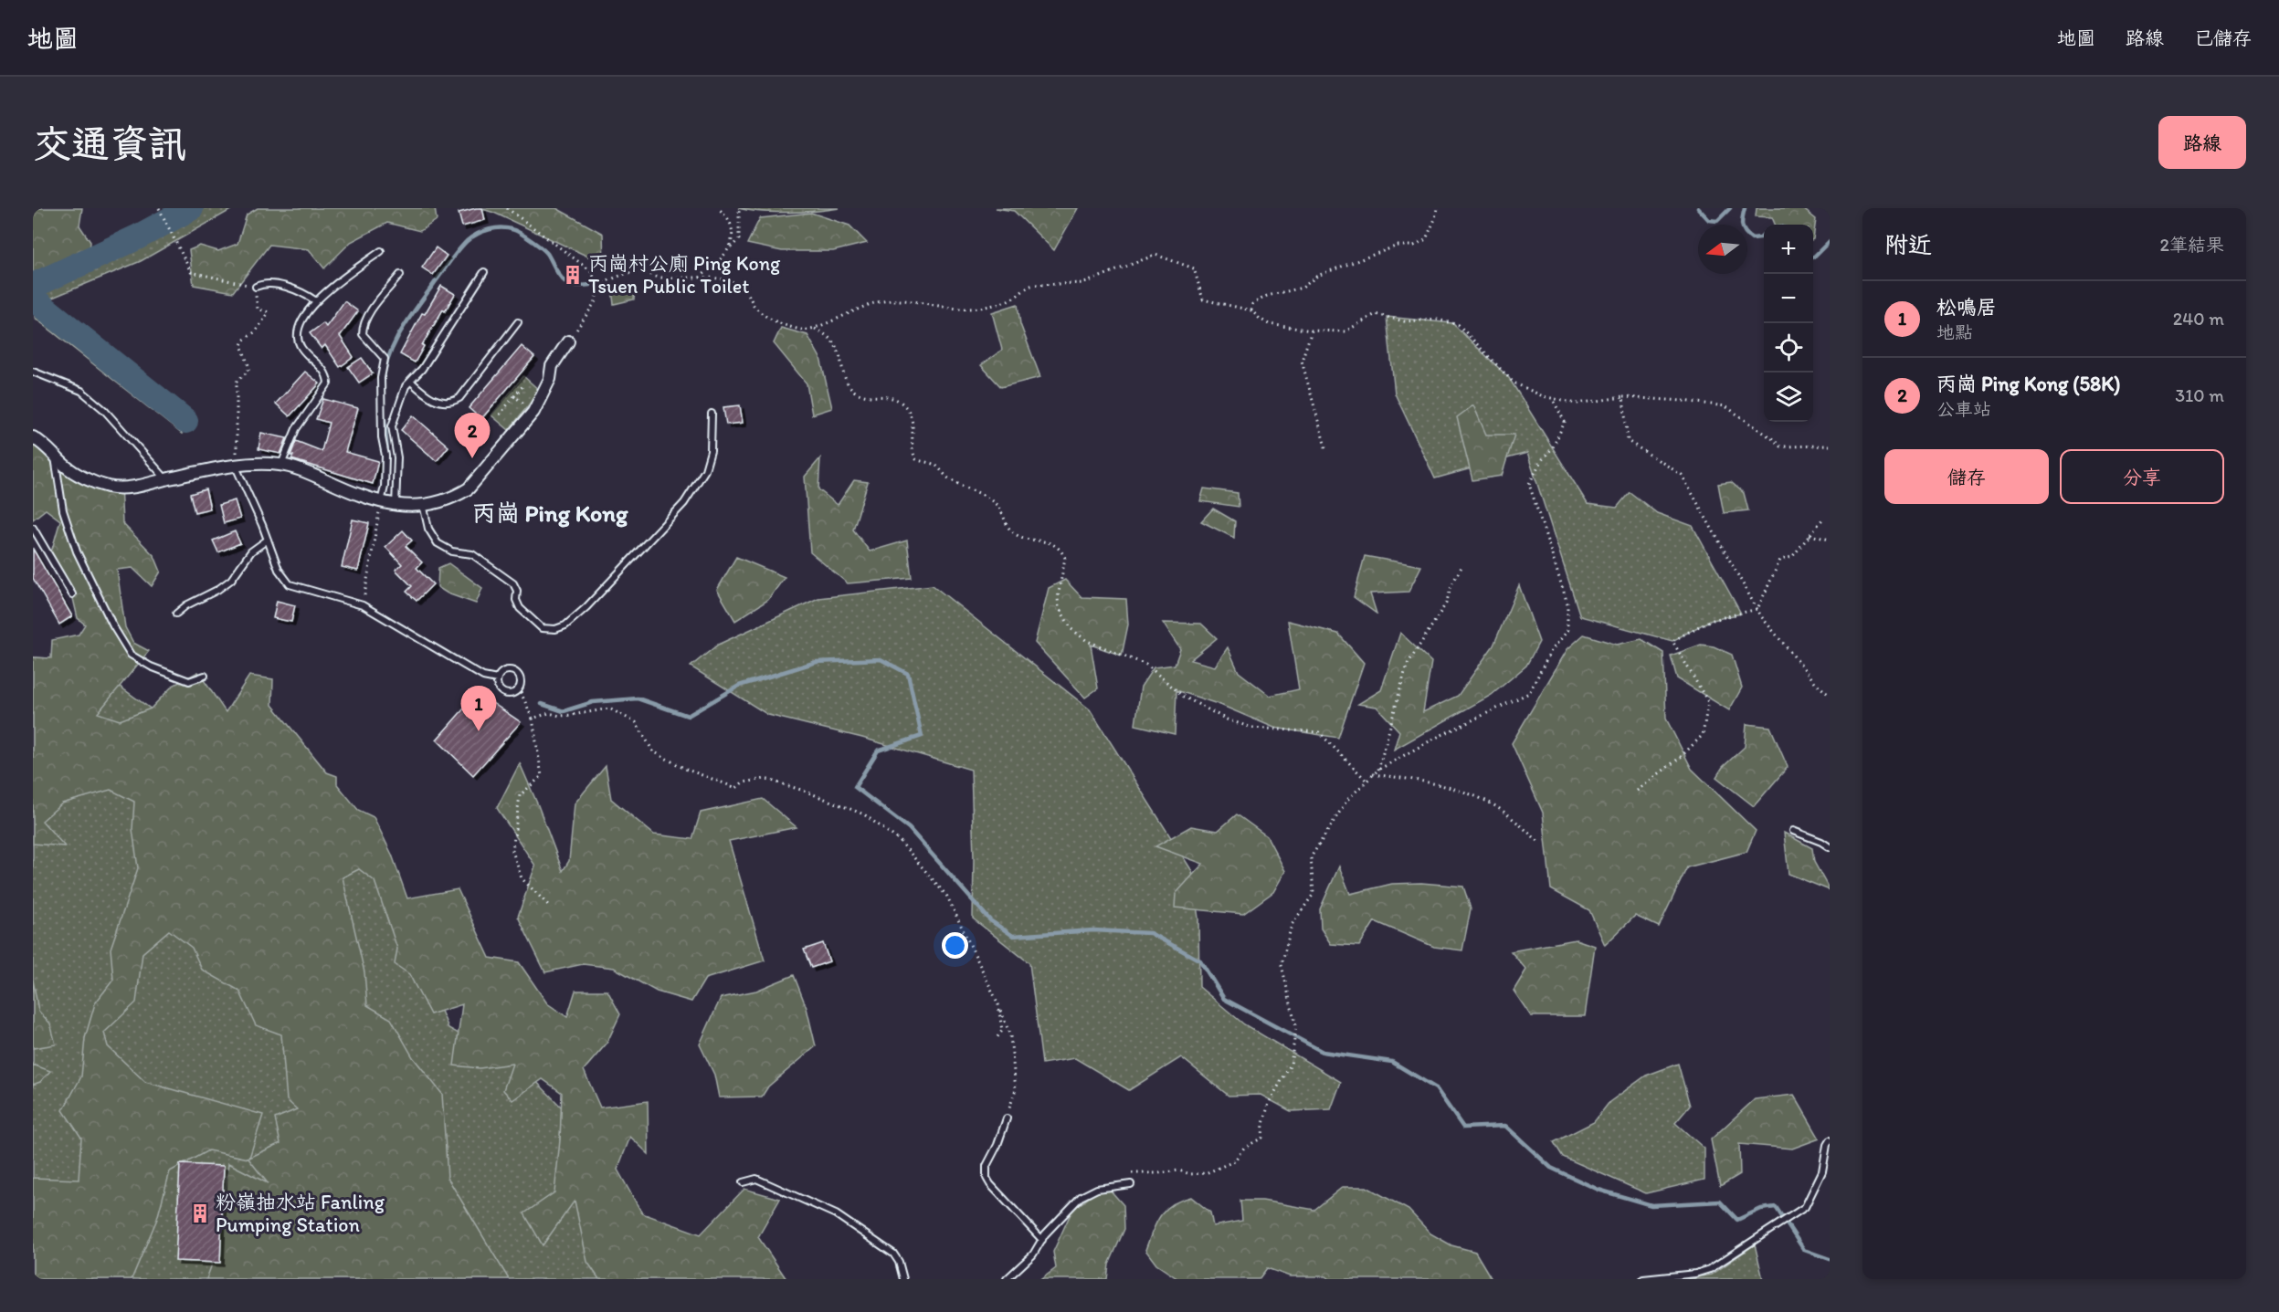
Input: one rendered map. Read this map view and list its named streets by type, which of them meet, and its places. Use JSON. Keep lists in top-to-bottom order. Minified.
{"districts":["丙崗 Ping Kong"],"places":{"building":["丙崗村公廁 Ping Kong Tsuen Public Toilet","粉嶺抽水站 Fanling Pumping Station"]},"north":"left","page":{"header":"地圖","nav":["地圖","路線","已儲存"],"buttons":["路線",["儲存","分享"]],"title":"交通資訊","heading":["附近","2筆結果"],"map_buttons":["+","−"],"list":[{"mark":"1","name":"松鳴居","note":"地點","value":"240 m"},{"mark":"2","name":"丙崗 Ping Kong (58K)","note":"公車站","value":"310 m"}],"pins":["2","1"]}}
